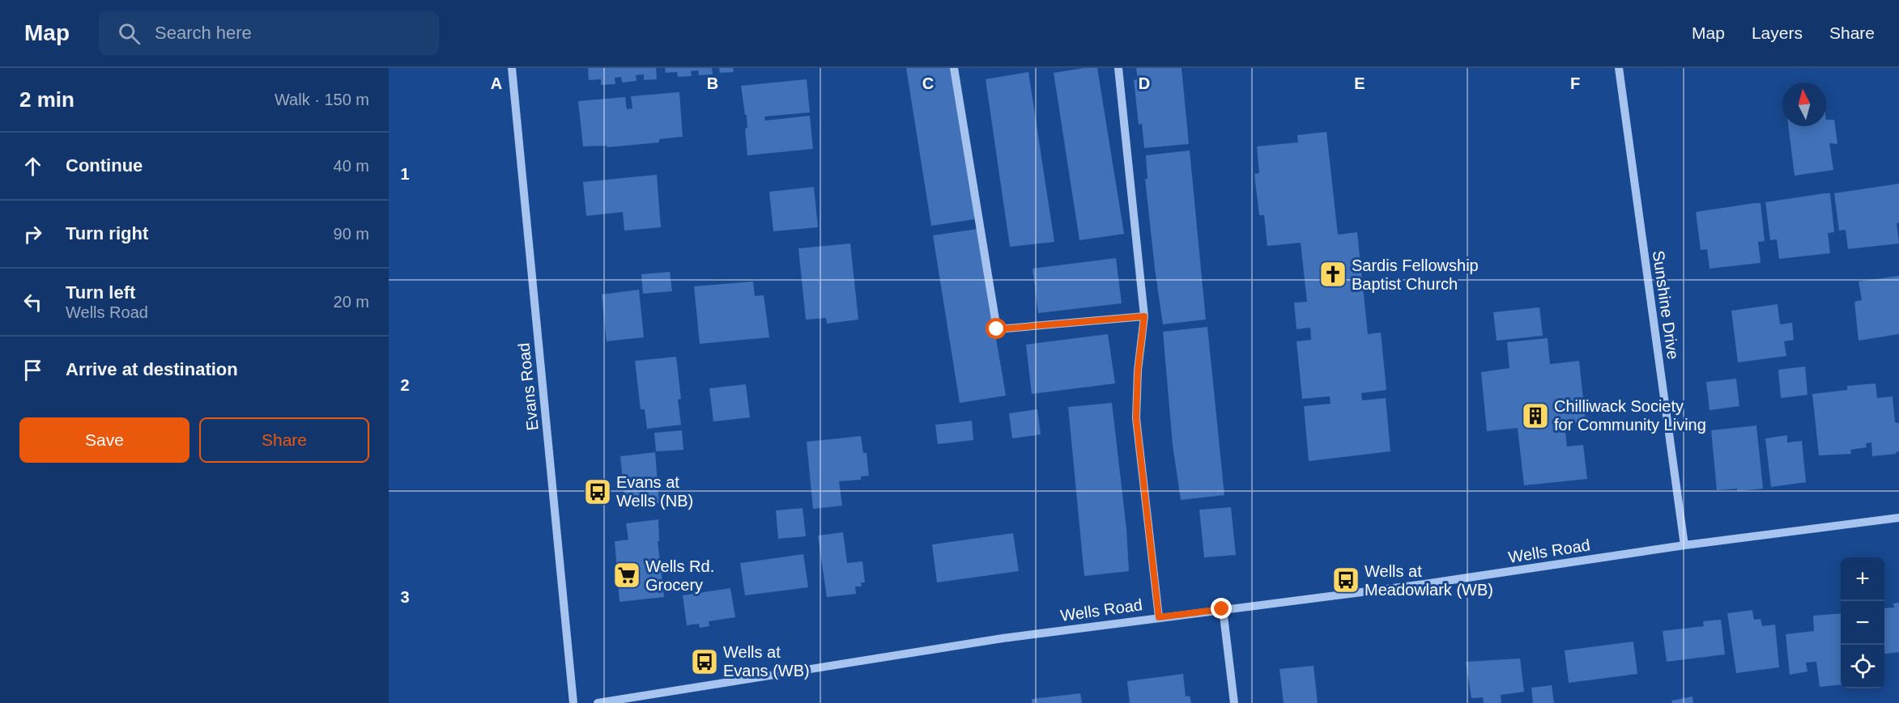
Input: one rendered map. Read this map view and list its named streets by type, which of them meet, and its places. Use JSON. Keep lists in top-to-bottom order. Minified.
{"streets":{"street":["Sunshine Drive","Evans Road","Wells Road"]},"crossings":[["Sunshine Drive","Wells Road"]],"places":{"church":["Sardis Fellowship Baptist Church"],"building":["Chilliwack Society for Community Living"],"bus stop":["Evans at Wells (NB)","Wells at Meadowlark (WB)","Wells at Evans (WB)"],"supermarket":["Wells Rd. Grocery"]},"north":"top","page":{"header":"Map","search":"Search here","nav":["Map","Layers","Share"],"heading":["2 min","Walk · 150 m"],"list":[["Continue","40 m"],["Turn right","90 m"],["Turn left","Wells Road","20 m"],"Arrive at destination"],"buttons":["Save","Share"],"map_buttons":["+","−"]},"grid":{"columns":["A","B","C","D","E","F"],"rows":["1","2","3"]}}
